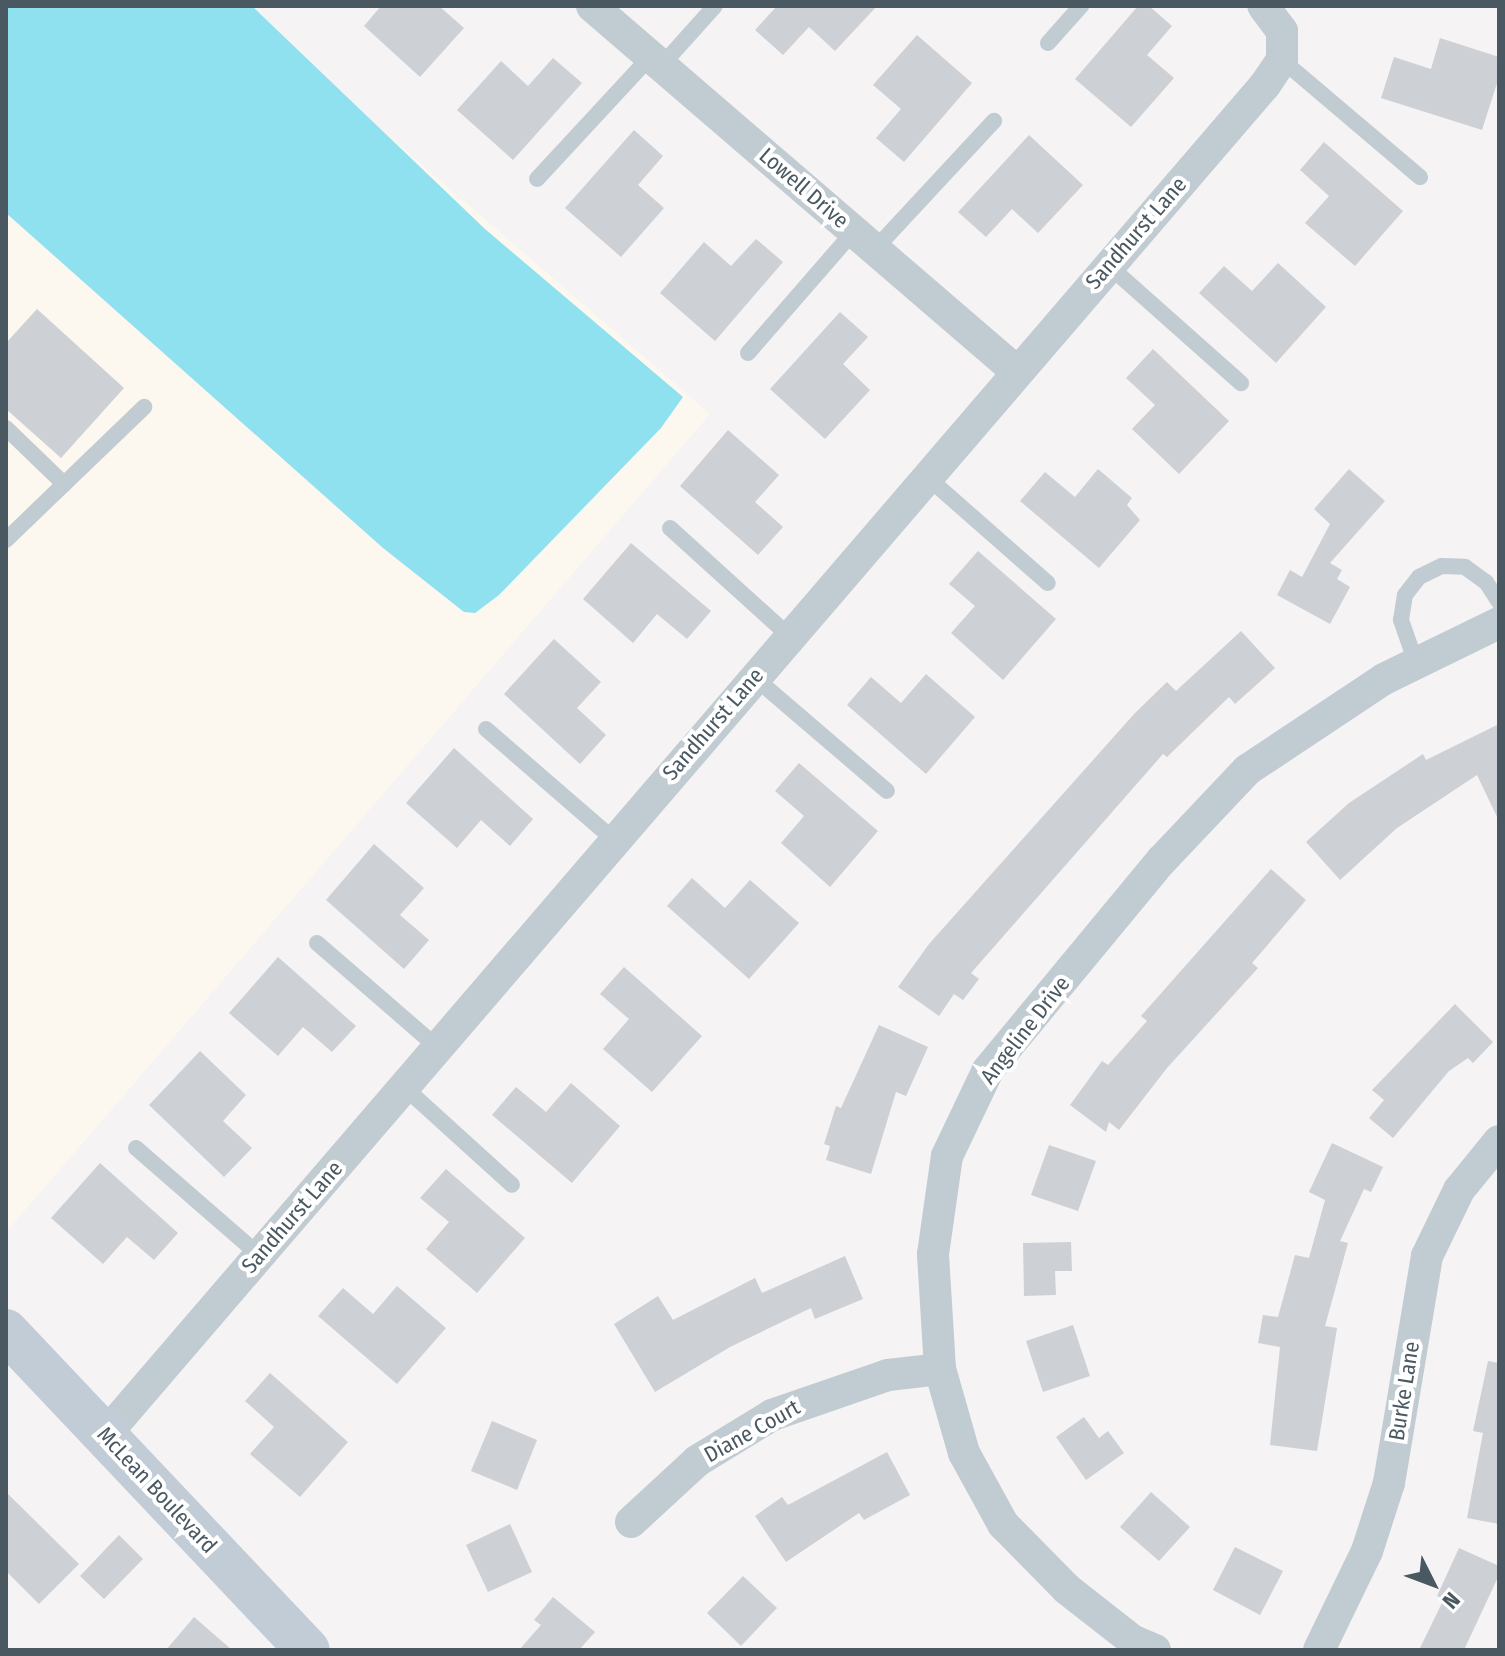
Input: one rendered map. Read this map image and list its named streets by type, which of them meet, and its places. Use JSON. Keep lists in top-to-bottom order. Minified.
{"streets":{"main road":["McLean Boulevard"],"street":["Lowell Drive","Sandhurst Lane","Angeline Drive","Burke Lane","Diane Court"]},"crossings":[["Lowell Drive","Sandhurst Lane"],["Sandhurst Lane","McLean Boulevard"],["Angeline Drive","Diane Court"]],"north":"bottom right"}
